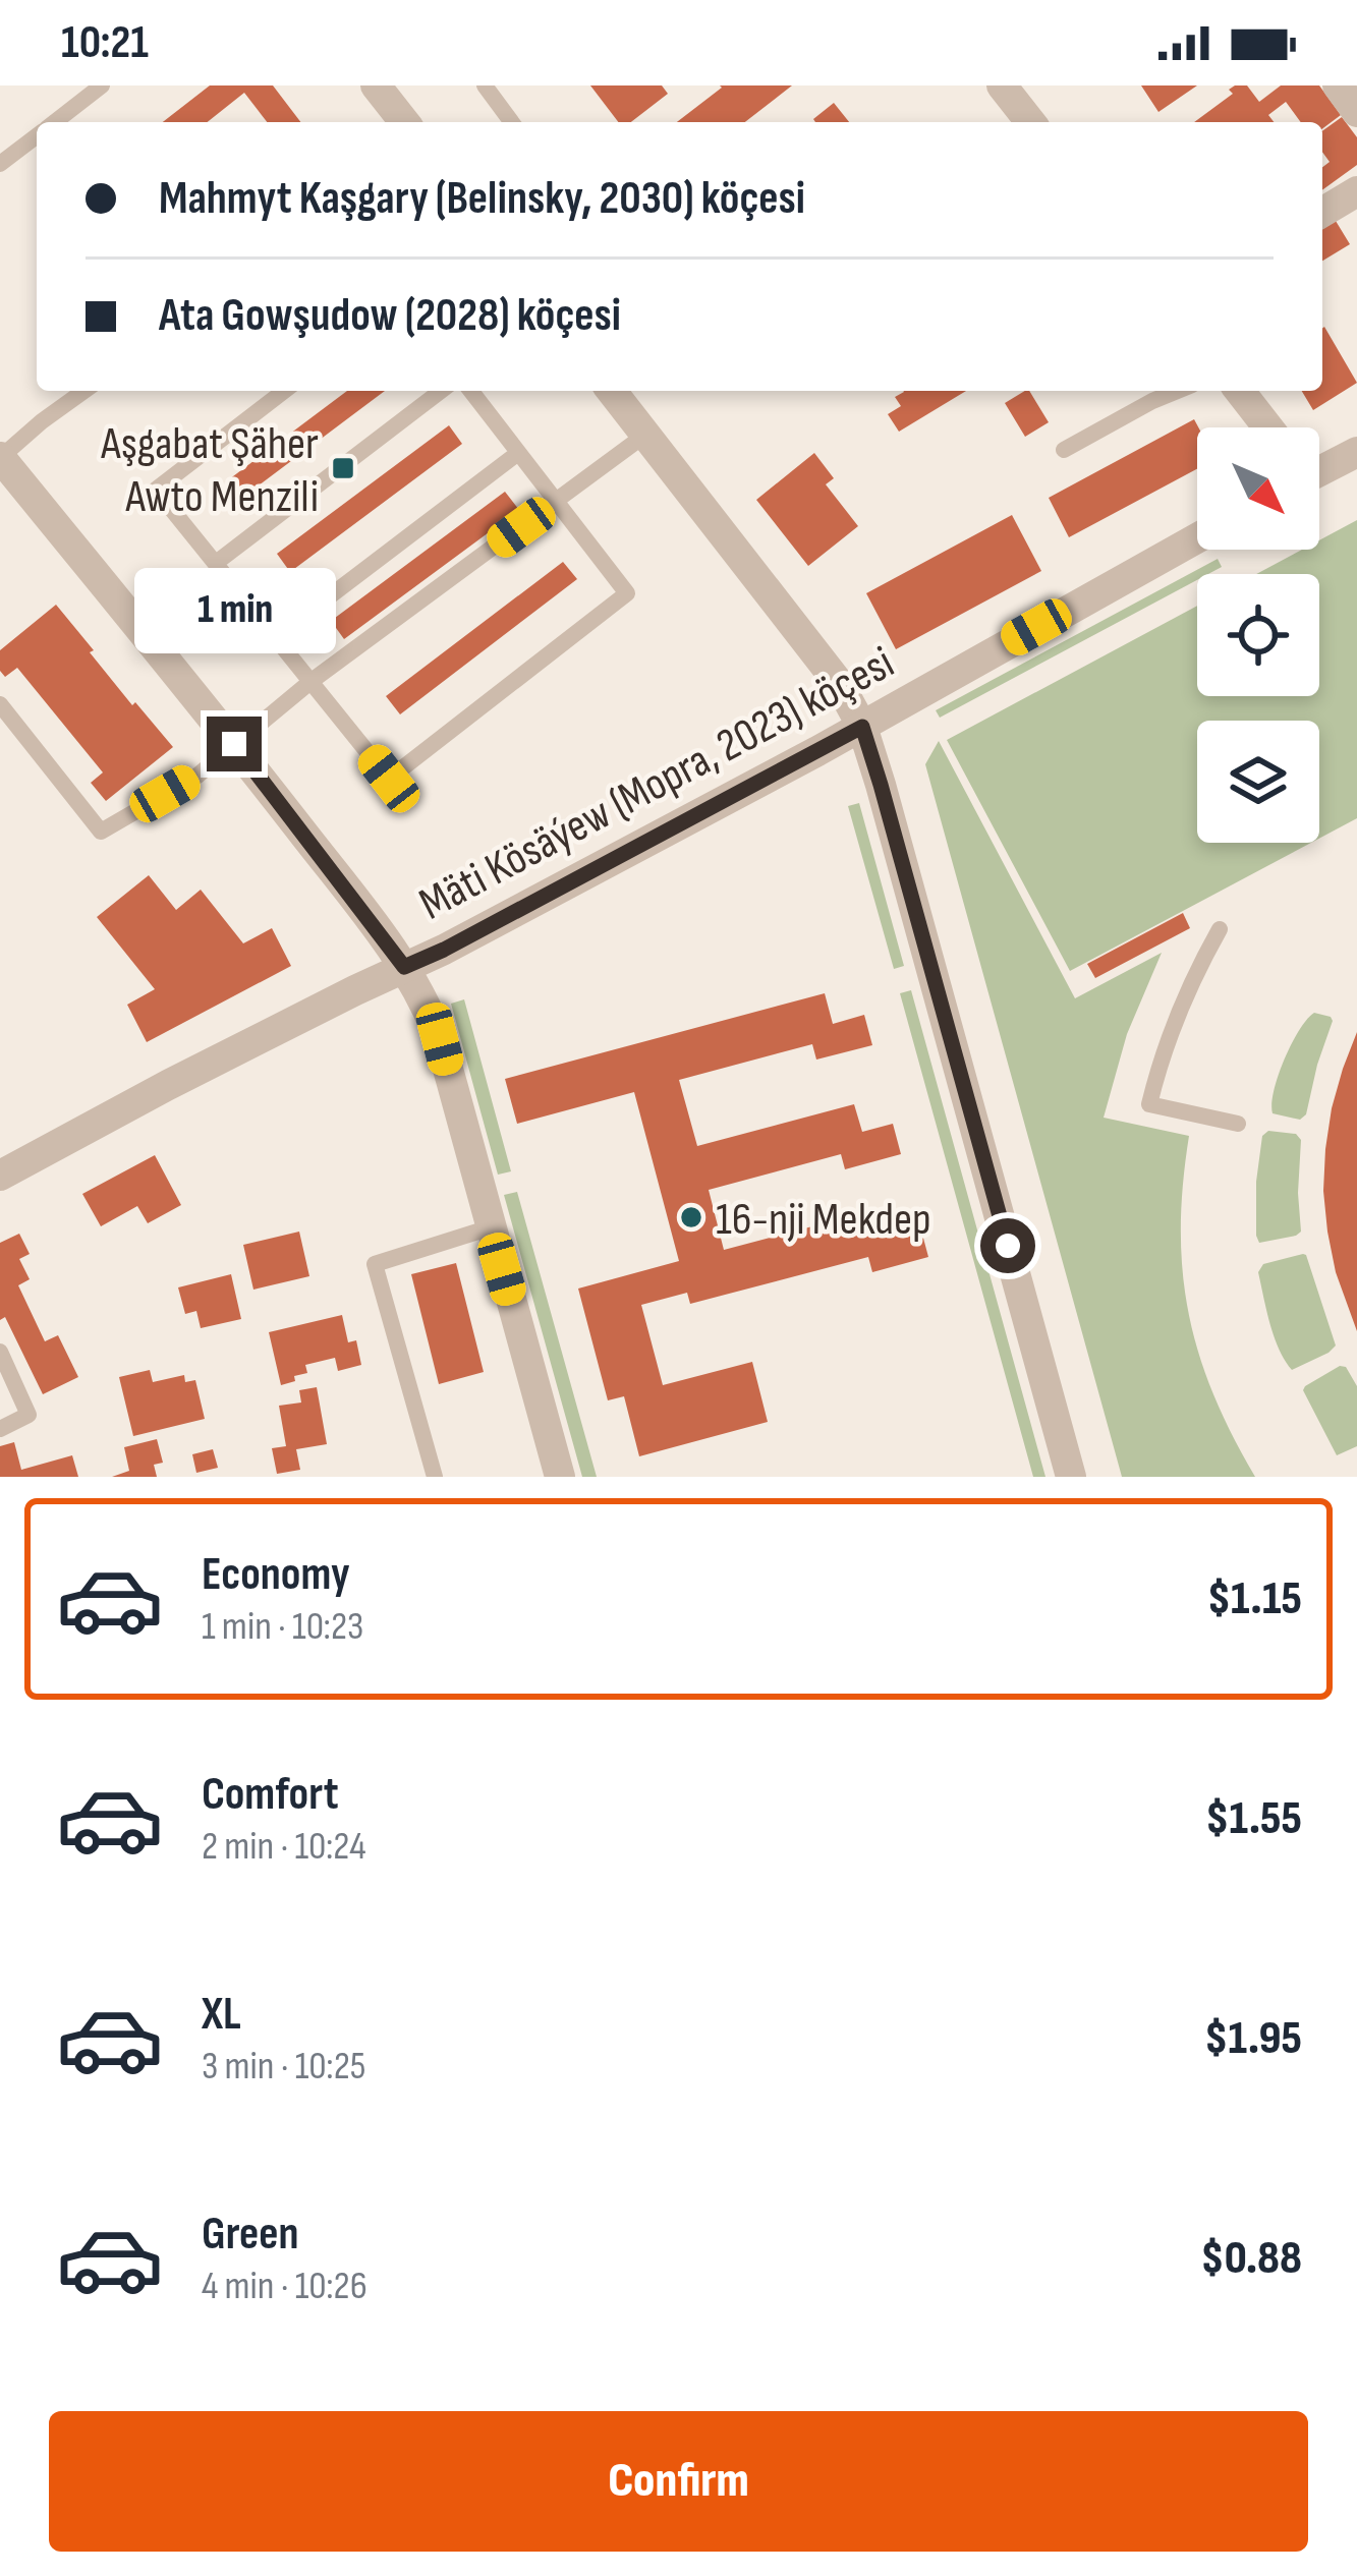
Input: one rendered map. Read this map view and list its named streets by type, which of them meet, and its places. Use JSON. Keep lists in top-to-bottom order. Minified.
{"streets":{"street":["Mäti Kösäýew (Mopra, 2023) köçesi"]},"places":{"transit":["Aşgabat Şäher Awto Menzili"],"other":["16-nji Mekdep"]},"north":"bottom right","page":{"status":"10:21","banner":["Mahmyt Kaşgary (Belinsky, 2030) köçesi","Ata Gowşudow (2028) köçesi"],"bubble":"1 min","list":[{"name":"Economy","note":"1 min · 10:23","value":"$1.15"},{"name":"Comfort","note":"2 min · 10:24","value":"$1.55"},{"name":"XL","note":"3 min · 10:25","value":"$1.95"},{"name":"Green","note":"4 min · 10:26","value":"$0.88"}],"buttons":"Confirm"}}
